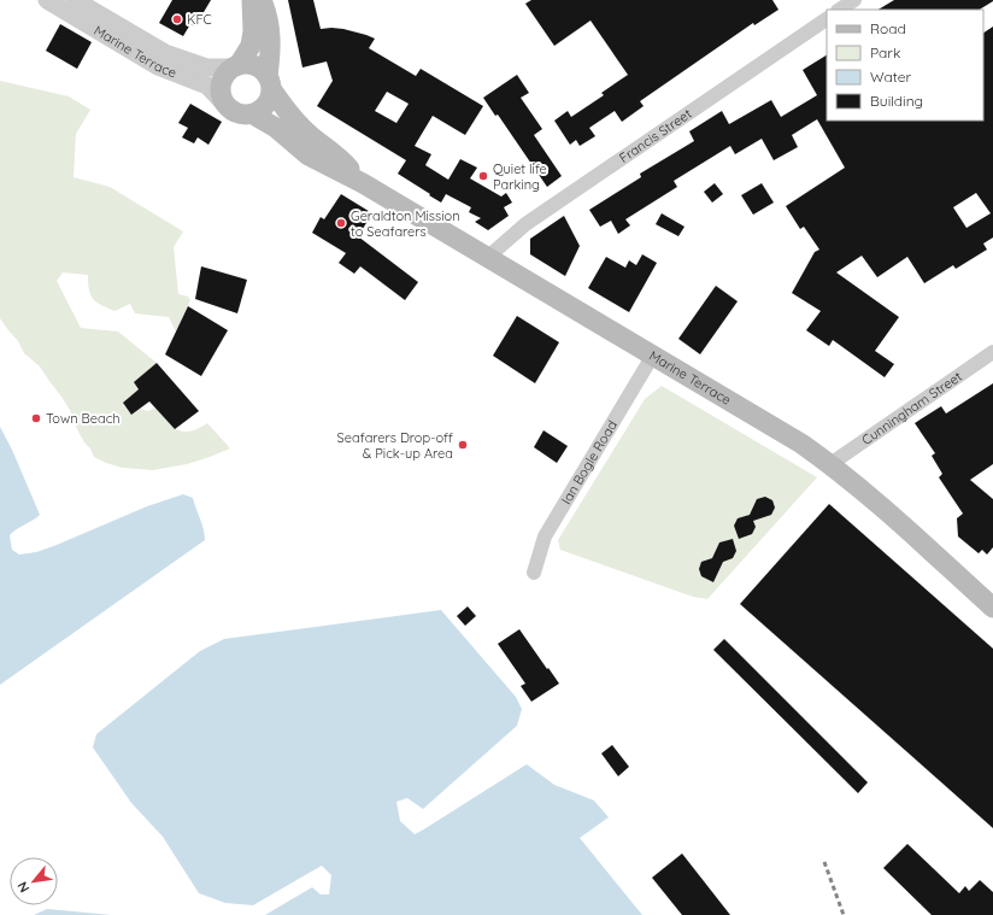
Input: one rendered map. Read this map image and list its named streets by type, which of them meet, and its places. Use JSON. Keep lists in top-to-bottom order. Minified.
{"streets":{"main road":["Marine Terrace"],"street":["Francis Street","Cunningham Street","Ian Bogle Road"]},"crossings":[["Marine Terrace","Francis Street"],["Marine Terrace","Cunningham Street"],["Marine Terrace","Ian Bogle Road"]],"places":["KFC","Quiet life Parking","Geraldton Mission to Seafarers","Town Beach","Seafarers Drop-off & Pick-up Area"],"legend":["Road","Park","Water","Building"],"north":"bottom left"}
